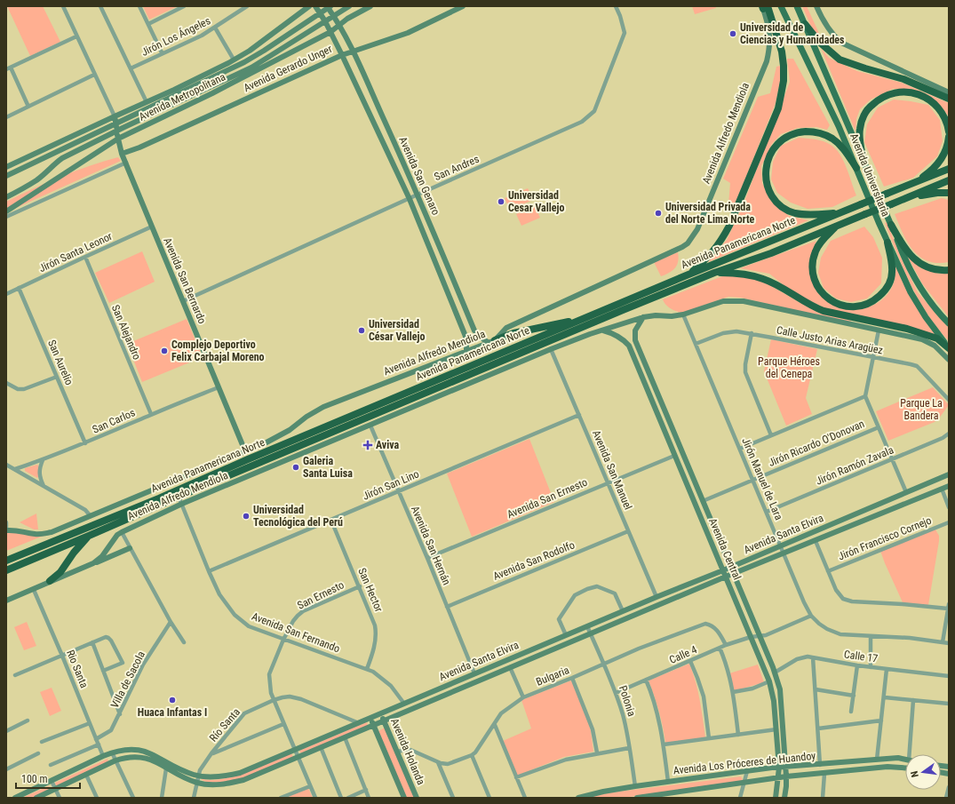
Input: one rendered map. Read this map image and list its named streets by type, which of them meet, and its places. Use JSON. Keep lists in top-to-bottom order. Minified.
{"streets":{"highway":["Avenida Panamericana Norte"],"main road":["Avenida Gerardo Unger","Avenida Metropolitana","Avenida Alfredo Mendiola","Avenida Universitaria","Avenida San Genaro","Avenida San Bernardo","Avenida Santa Elvira","Avenida Central","Avenida Holanda","Avenida Los Próceres de Huandoy"],"street":["Jirón Los Ángeles","San Andres","Jirón Santa Leonor","San Alejandro","Calle Justo Arias Aragüez","San Aurelio","San Carlos","Jirón Ricardo O'Donovan","Jirón Ramón Zavala","Avenida San Manuel","Jirón Manuel de Lara","Jirón San Lino","Avenida San Ernesto","Jirón Francisco Cornejo","Avenida San Hernán","Avenida San Rodolfo","San Hector","San Ernesto","Avenida San Fernando","Calle 4","Calle 17","Rio Santa","Bulgaria","Villa de Sacola","Polonia","Río Santa"]},"crossings":[["Avenida Gerardo Unger","Avenida San Genaro"],["Avenida Gerardo Unger","Avenida San Bernardo"],["Avenida Metropolitana","Avenida San Genaro"],["Avenida Metropolitana","Avenida San Bernardo"],["Avenida Alfredo Mendiola","Avenida San Genaro"],["Avenida Alfredo Mendiola","Avenida San Bernardo"],["Avenida Alfredo Mendiola","Avenida San Manuel"],["Avenida Alfredo Mendiola","Jirón Manuel de Lara"],["Avenida Alfredo Mendiola","Avenida San Hernán"],["Avenida Alfredo Mendiola","Avenida Central"],["Avenida Alfredo Mendiola","Avenida San Fernando"],["Avenida Alfredo Mendiola","Rio Santa"],["San Andres","Avenida San Genaro"],["San Andres","Avenida San Bernardo"],["Avenida Panamericana Norte","Avenida San Fernando"],["Jirón Santa Leonor","Avenida San Bernardo"],["Jirón Santa Leonor","San Alejandro"],["Jirón Santa Leonor","San Aurelio"],["Avenida San Bernardo","San Carlos"],["San Alejandro","San Carlos"],["Calle Justo Arias Aragüez","Jirón Manuel de Lara"],["San Aurelio","San Carlos"],["Jirón Ricardo O'Donovan","Jirón Manuel de Lara"],["Jirón Ricardo O'Donovan","Avenida Central"],["Jirón Ramón Zavala","Jirón Manuel de Lara"],["Avenida San Manuel","Jirón San Lino"],["Avenida San Manuel","Avenida San Ernesto"],["Avenida San Manuel","Avenida Santa Elvira"],["Avenida San Manuel","Avenida San Rodolfo"],["Jirón Manuel de Lara","Avenida Santa Elvira"],["Jirón Manuel de Lara","Calle 4"],["Jirón San Lino","Avenida San Hernán"],["Jirón San Lino","San Hector"],["Jirón San Lino","Avenida San Fernando"],["Avenida San Ernesto","Avenida San Hernán"],["Avenida San Ernesto","Avenida Central"],["Avenida Santa Elvira","Avenida San Hernán"],["Avenida Santa Elvira","Avenida Central"],["Avenida Santa Elvira","Avenida San Fernando"],["Avenida Santa Elvira","Rio Santa"],["Avenida Santa Elvira","Polonia"],["Avenida Santa Elvira","Río Santa"],["Avenida Santa Elvira","Avenida Holanda"],["Avenida San Hernán","Avenida San Rodolfo"],["Avenida Central","Calle 4"],["Avenida Central","Calle 17"],["Avenida Central","Avenida Los Próceres de Huandoy"],["San Hector","San Ernesto"],["San Hector","Avenida San Fernando"],["San Ernesto","Avenida San Fernando"],["San Ernesto","Río Santa"],["Calle 4","Bulgaria"],["Calle 4","Polonia"],["Rio Santa","Villa de Sacola"],["Bulgaria","Polonia"],["Bulgaria","Avenida Holanda"],["Polonia","Avenida Los Próceres de Huandoy"]],"parks":["Parque Héroes del Cenepa","Parque La Bandera"],"places":{"other":["Universidad de Ciencias y Humanidades","Universidad Cesar Vallejo","Universidad Privada del Norte Lima Norte","Universidad César Vallejo","Complejo Deportivo Felix Carbajal Moreno","Galeria Santa Luisa","Universidad Tecnológica del Perú","Huaca Infantas I"],"health":["Aviva"]},"scale_bar":"100 m","north":"left"}
